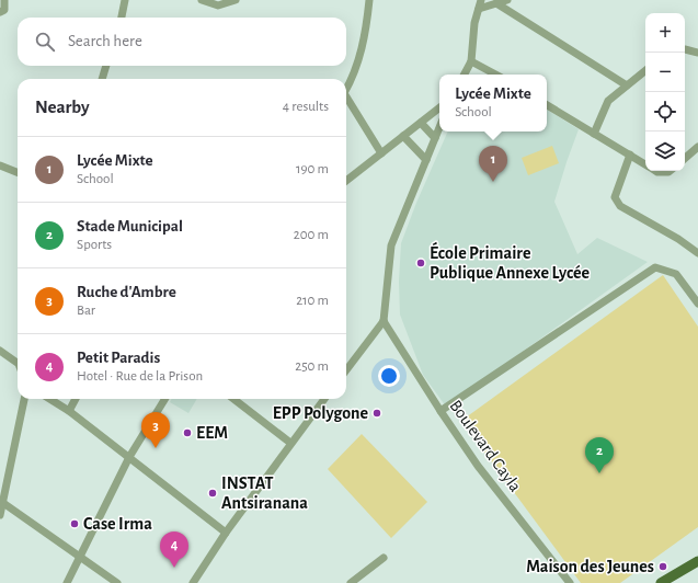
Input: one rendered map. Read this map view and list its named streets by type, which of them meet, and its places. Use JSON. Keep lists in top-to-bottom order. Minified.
{"streets":{"street":["Boulevard Cayla"]},"places":["École Primaire Publique Annexe Lycée","EPP Polygone","EEM","INSTAT Antsiranana","Case Irma","Maison des Jeunes"],"page":{"map_buttons":["+","−"],"search":"Search here","popup":["Lycée Mixte","School"],"heading":["Nearby","4 results"],"list":[{"mark":"1","name":"Lycée Mixte","note":"School","value":"190 m"},{"mark":"2","name":"Stade Municipal","note":"Sports","value":"200 m"},{"mark":"3","name":"Ruche d'Ambre","note":"Bar","value":"210 m"},{"mark":"4","name":"Petit Paradis","note":"Hotel · Rue de la Prison","value":"250 m"}],"pins":["1","3","2","4"]}}
